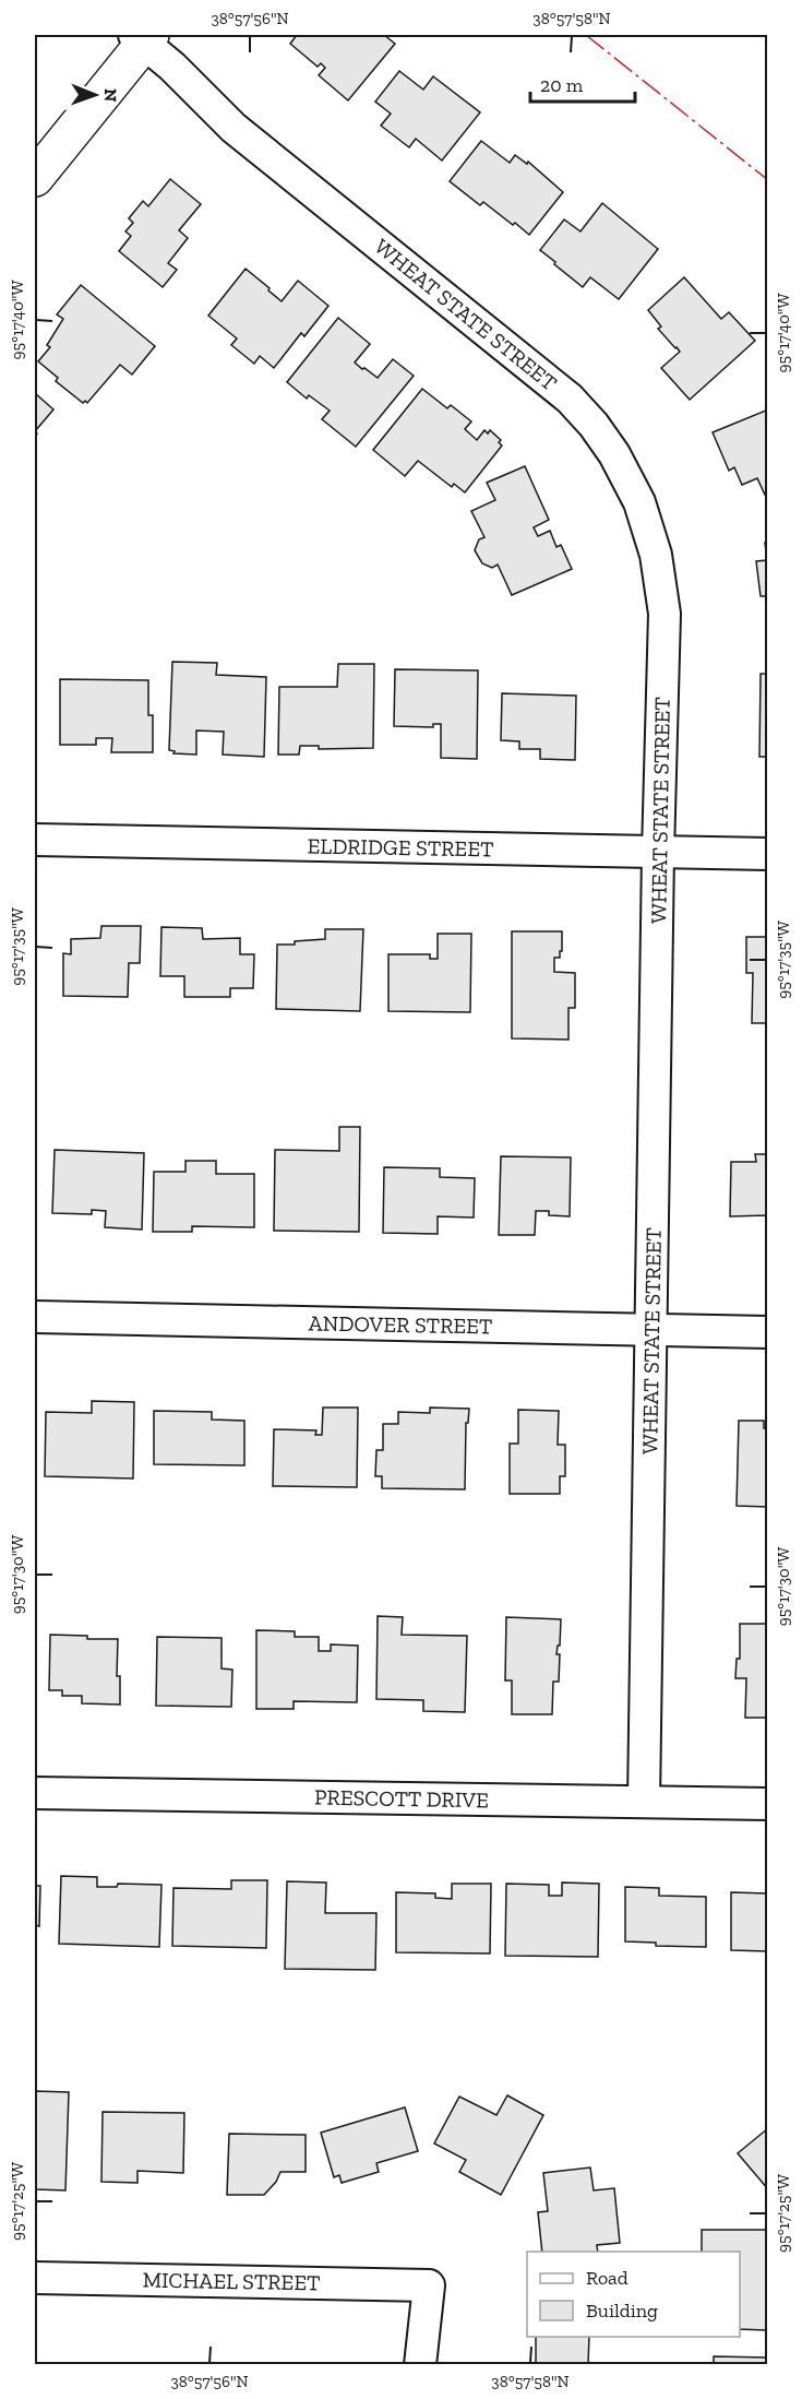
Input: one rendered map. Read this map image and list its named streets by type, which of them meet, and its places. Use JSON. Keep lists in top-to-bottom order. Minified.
{"streets":{"street":["WHEAT STATE STREET","ELDRIDGE STREET","ANDOVER STREET","PRESCOTT DRIVE","MICHAEL STREET"]},"crossings":[["WHEAT STATE STREET","ELDRIDGE STREET"],["WHEAT STATE STREET","ANDOVER STREET"],["WHEAT STATE STREET","PRESCOTT DRIVE"]],"legend":["Road","Building"],"scale_bar":"20 m","north":"right","coordinates":["38°57'56\"N","38°57'58\"N","95°17'40\"W","95°17'35\"W","95°17'30\"W","95°17'25\"W"]}
